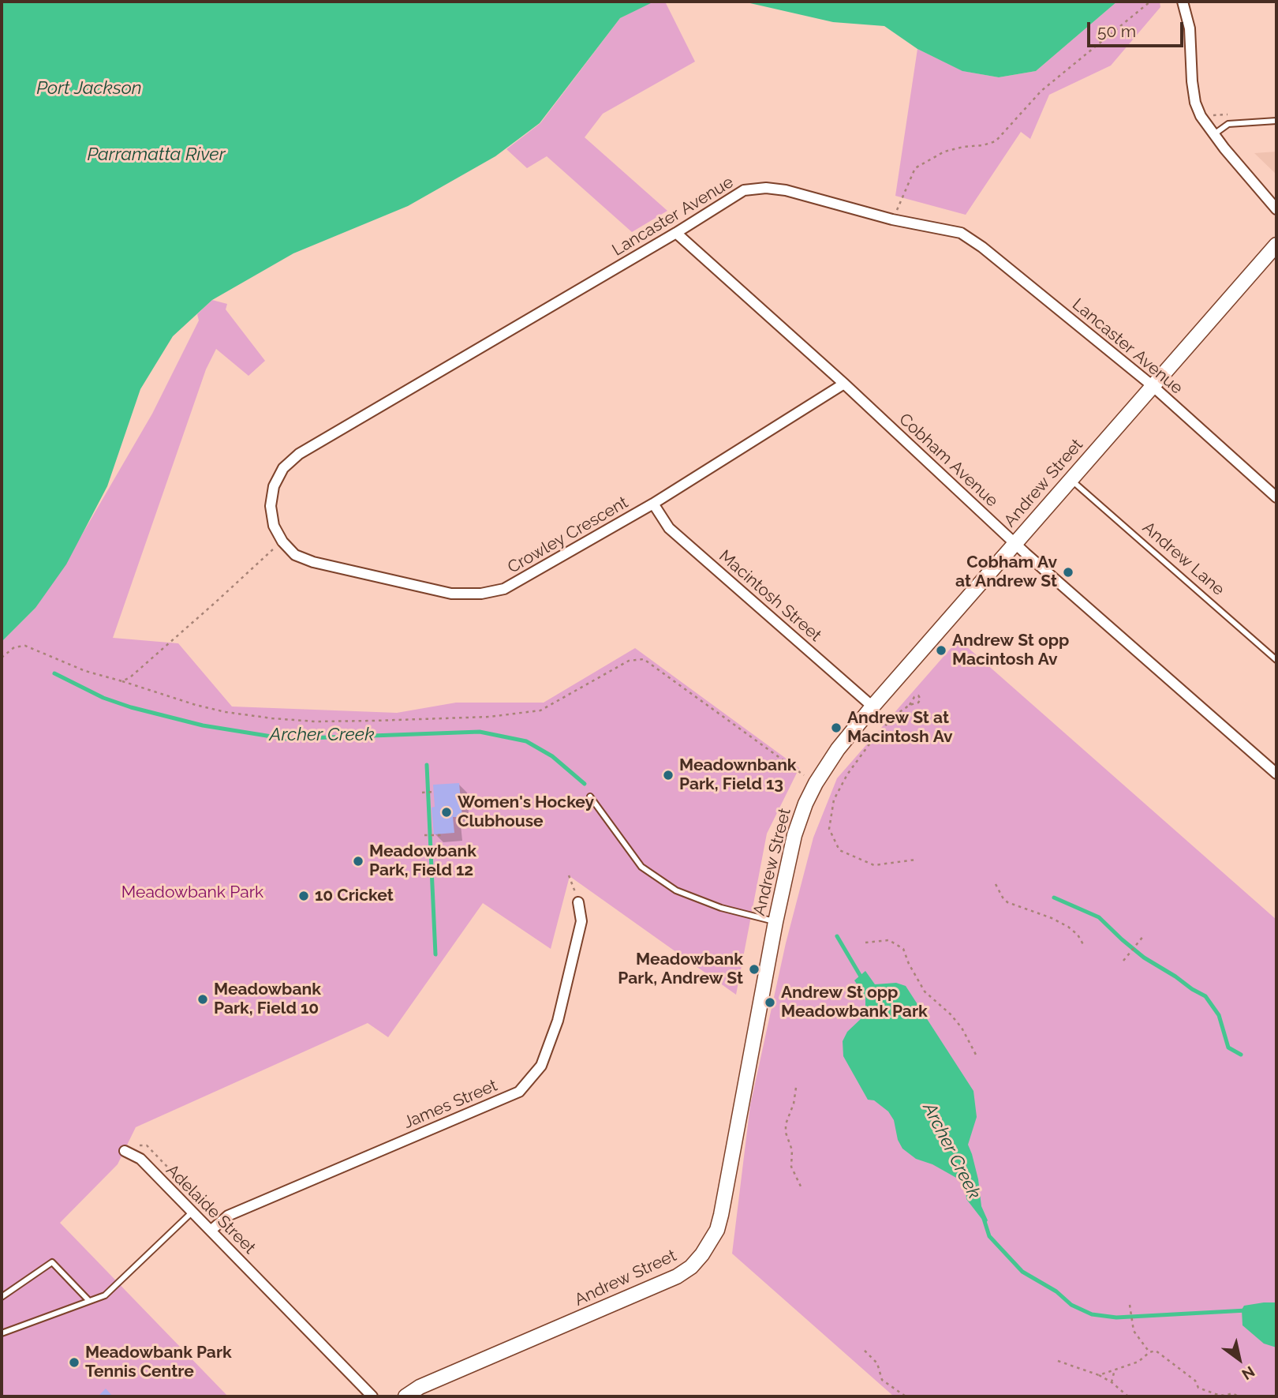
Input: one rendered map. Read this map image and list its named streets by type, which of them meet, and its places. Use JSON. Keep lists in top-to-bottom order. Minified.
{"streets":{"main road":["Andrew Street"],"street":["Lancaster Avenue","Cobham Avenue","Crowley Crescent","Macintosh Street","James Street","Adelaide Street"],"lane":["Andrew Lane"]},"crossings":[["Lancaster Avenue","Cobham Avenue"],["Lancaster Avenue","Andrew Street"],["Lancaster Avenue","Crowley Crescent"],["Cobham Avenue","Andrew Street"],["Cobham Avenue","Crowley Crescent"],["Andrew Street","Andrew Lane"],["Andrew Street","Macintosh Street"],["Crowley Crescent","Macintosh Street"],["James Street","Adelaide Street"]],"water":["Port Jackson","Parramatta River","Archer Creek"],"parks":["Meadowbank Park"],"places":["Cobham Av at Andrew St","Andrew St opp Macintosh Av","Andrew St at Macintosh Av","Meadownbank Park, Field 13","Women's Hockey Clubhouse","Meadowbank Park, Field 12","10 Cricket","Meadowbank Park, Andrew St","Meadowbank Park, Field 10","Andrew St opp Meadowbank Park","Meadowbank Park Tennis Centre"],"scale_bar":"50 m","north":"bottom right"}
